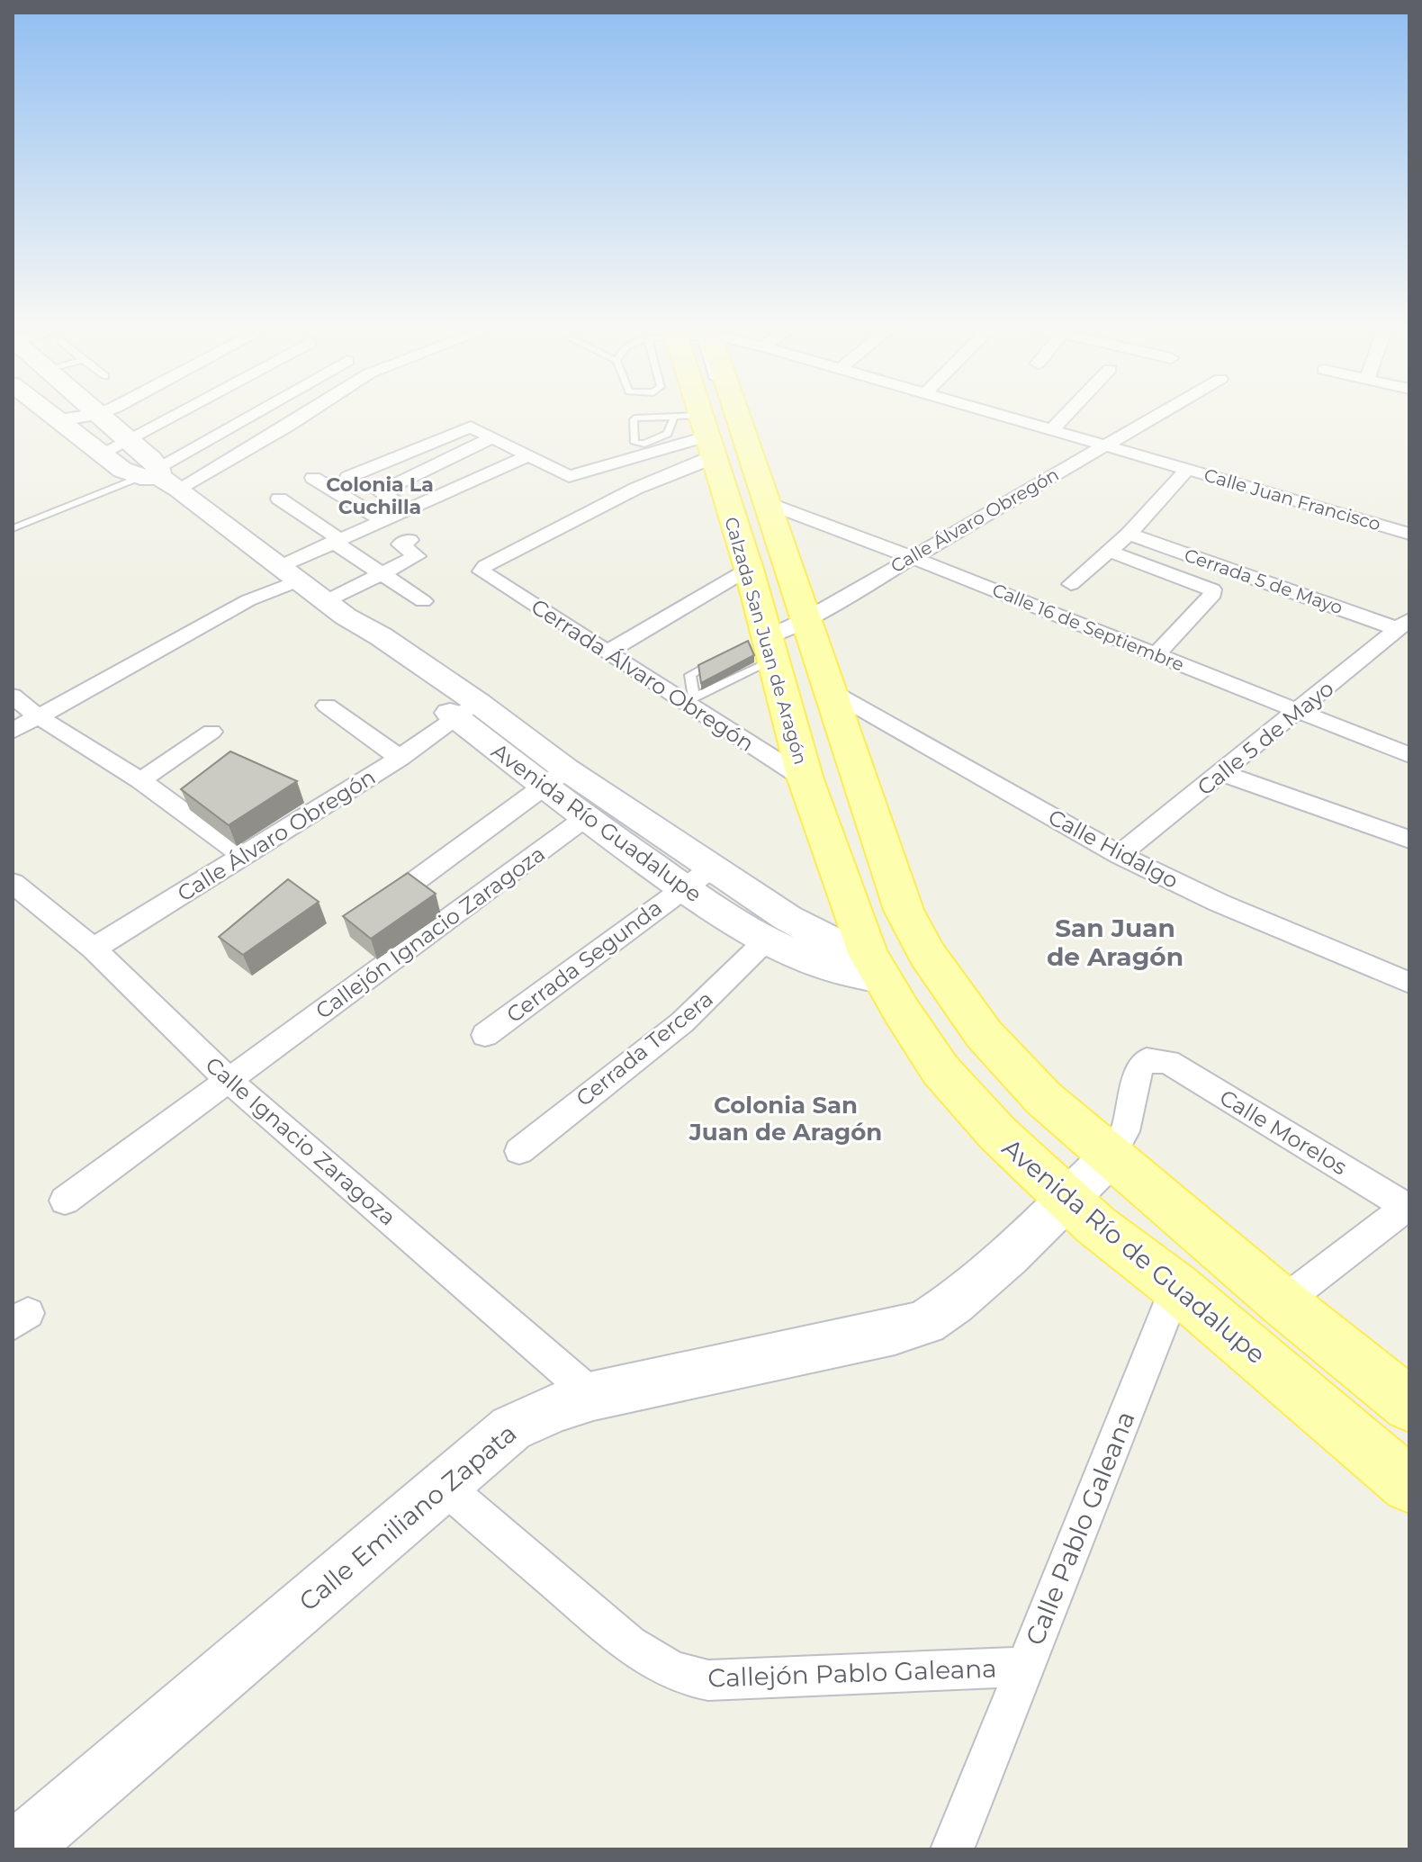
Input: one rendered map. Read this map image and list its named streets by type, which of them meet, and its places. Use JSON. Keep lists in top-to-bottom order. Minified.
{"streets":{"main road":["Calzada San Juan de Aragón","Avenida Río de Guadalupe"],"street":["Calle Juan Francisco","Calle Álvaro Obregón","Cerrada 5 de Mayo","Calle 16 de Septiembre","Cerrada Álvaro Obregón","Calle 5 de Mayo","Avenida Río Guadalupe","Calle Hidalgo","Callejón Ignacio Zaragoza","Cerrada Segunda","Cerrada Tercera","Calle Morelos","Calle Ignacio Zaragoza","Calle Emiliano Zapata","Calle Pablo Galeana","Callejón Pablo Galeana"]},"crossings":[["Calle Juan Francisco","Calle Álvaro Obregón"],["Calle Álvaro Obregón","Calle 16 de Septiembre"],["Calle Álvaro Obregón","Calzada San Juan de Aragón"],["Calle Álvaro Obregón","Avenida Río Guadalupe"],["Calle Álvaro Obregón","Calle Ignacio Zaragoza"],["Cerrada 5 de Mayo","Calle 5 de Mayo"],["Calle 16 de Septiembre","Calzada San Juan de Aragón"],["Calle 16 de Septiembre","Calle 5 de Mayo"],["Calzada San Juan de Aragón","Cerrada Álvaro Obregón"],["Calzada San Juan de Aragón","Avenida Río Guadalupe"],["Calzada San Juan de Aragón","Calle Hidalgo"],["Calzada San Juan de Aragón","Avenida Río de Guadalupe"],["Calle 5 de Mayo","Calle Hidalgo"],["Avenida Río Guadalupe","Callejón Ignacio Zaragoza"],["Avenida Río Guadalupe","Cerrada Segunda"],["Avenida Río Guadalupe","Cerrada Tercera"],["Avenida Río Guadalupe","Avenida Río de Guadalupe"],["Callejón Ignacio Zaragoza","Calle Ignacio Zaragoza"],["Calle Morelos","Avenida Río de Guadalupe"],["Calle Morelos","Calle Emiliano Zapata"],["Calle Ignacio Zaragoza","Calle Emiliano Zapata"],["Avenida Río de Guadalupe","Calle Emiliano Zapata"],["Avenida Río de Guadalupe","Calle Pablo Galeana"],["Calle Emiliano Zapata","Callejón Pablo Galeana"],["Calle Pablo Galeana","Callejón Pablo Galeana"]],"districts":["Colonia La Cuchilla","San Juan de Aragón","Colonia San Juan de Aragón"]}
